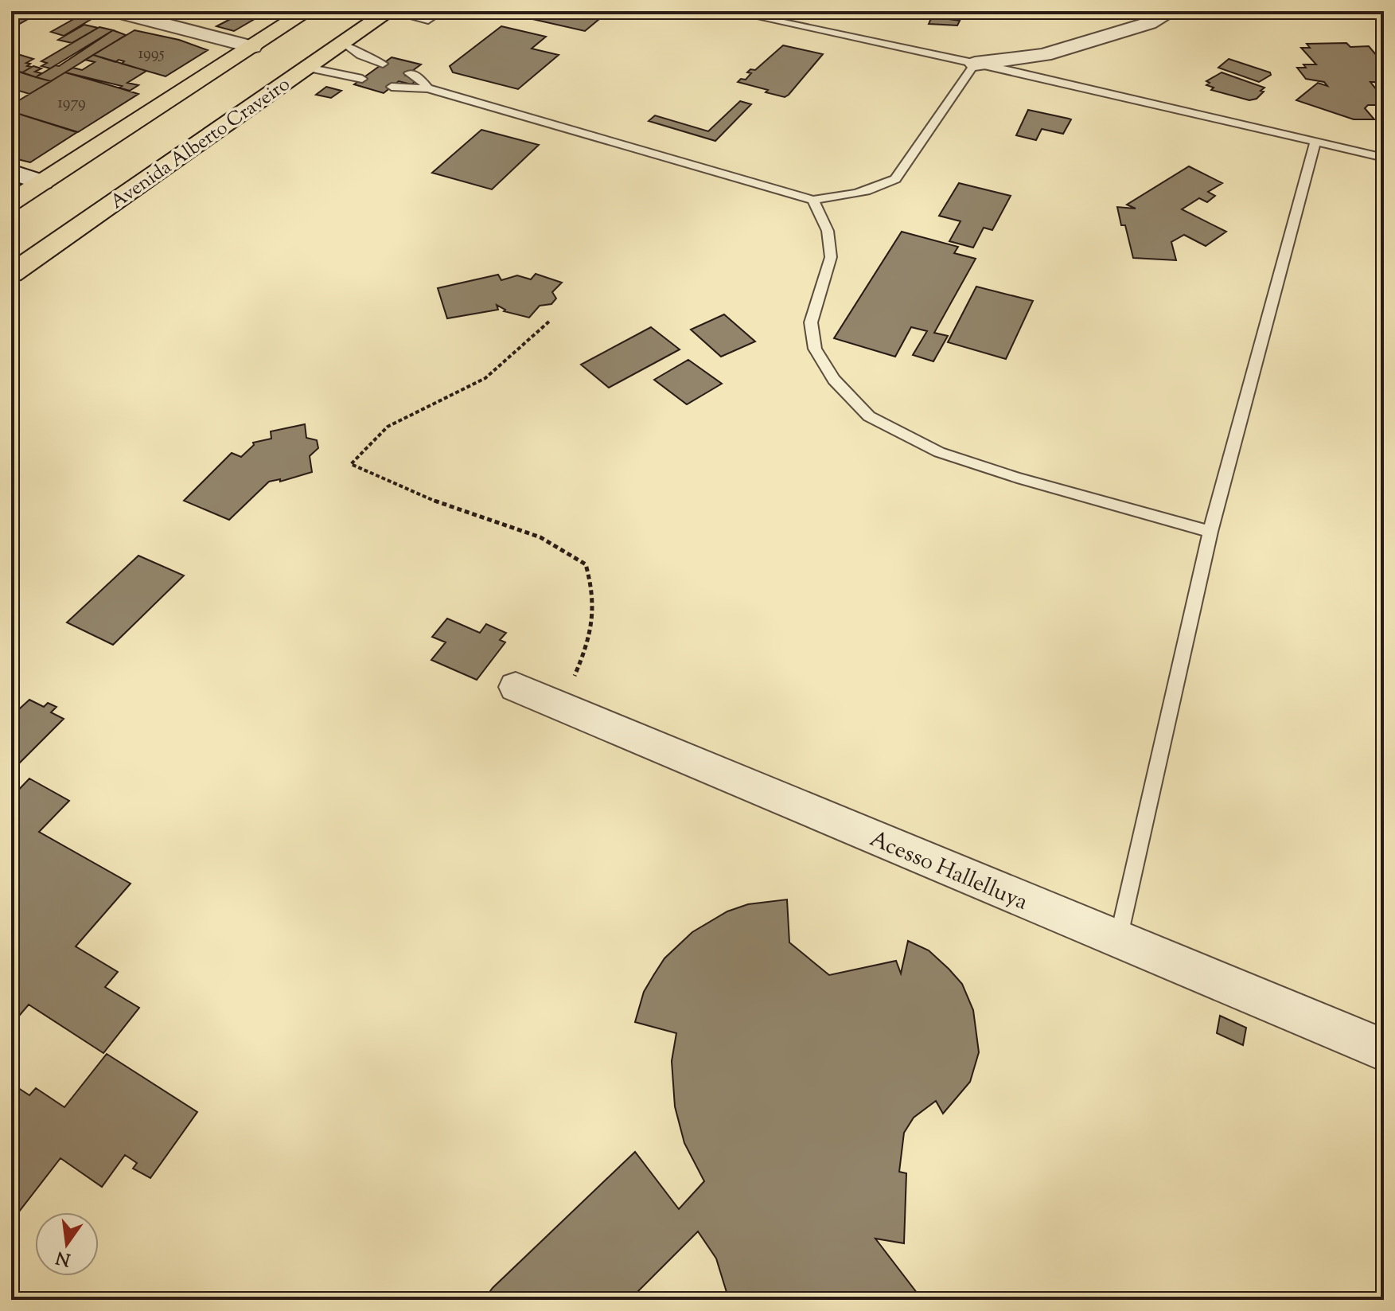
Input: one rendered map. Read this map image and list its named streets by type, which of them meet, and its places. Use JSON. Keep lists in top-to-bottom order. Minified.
{"streets":{"main road":["Avenida Alberto Craveiro"],"street":["Acesso Hallelluya"]},"house_numbers":["1995","1979"],"north":"bottom"}
